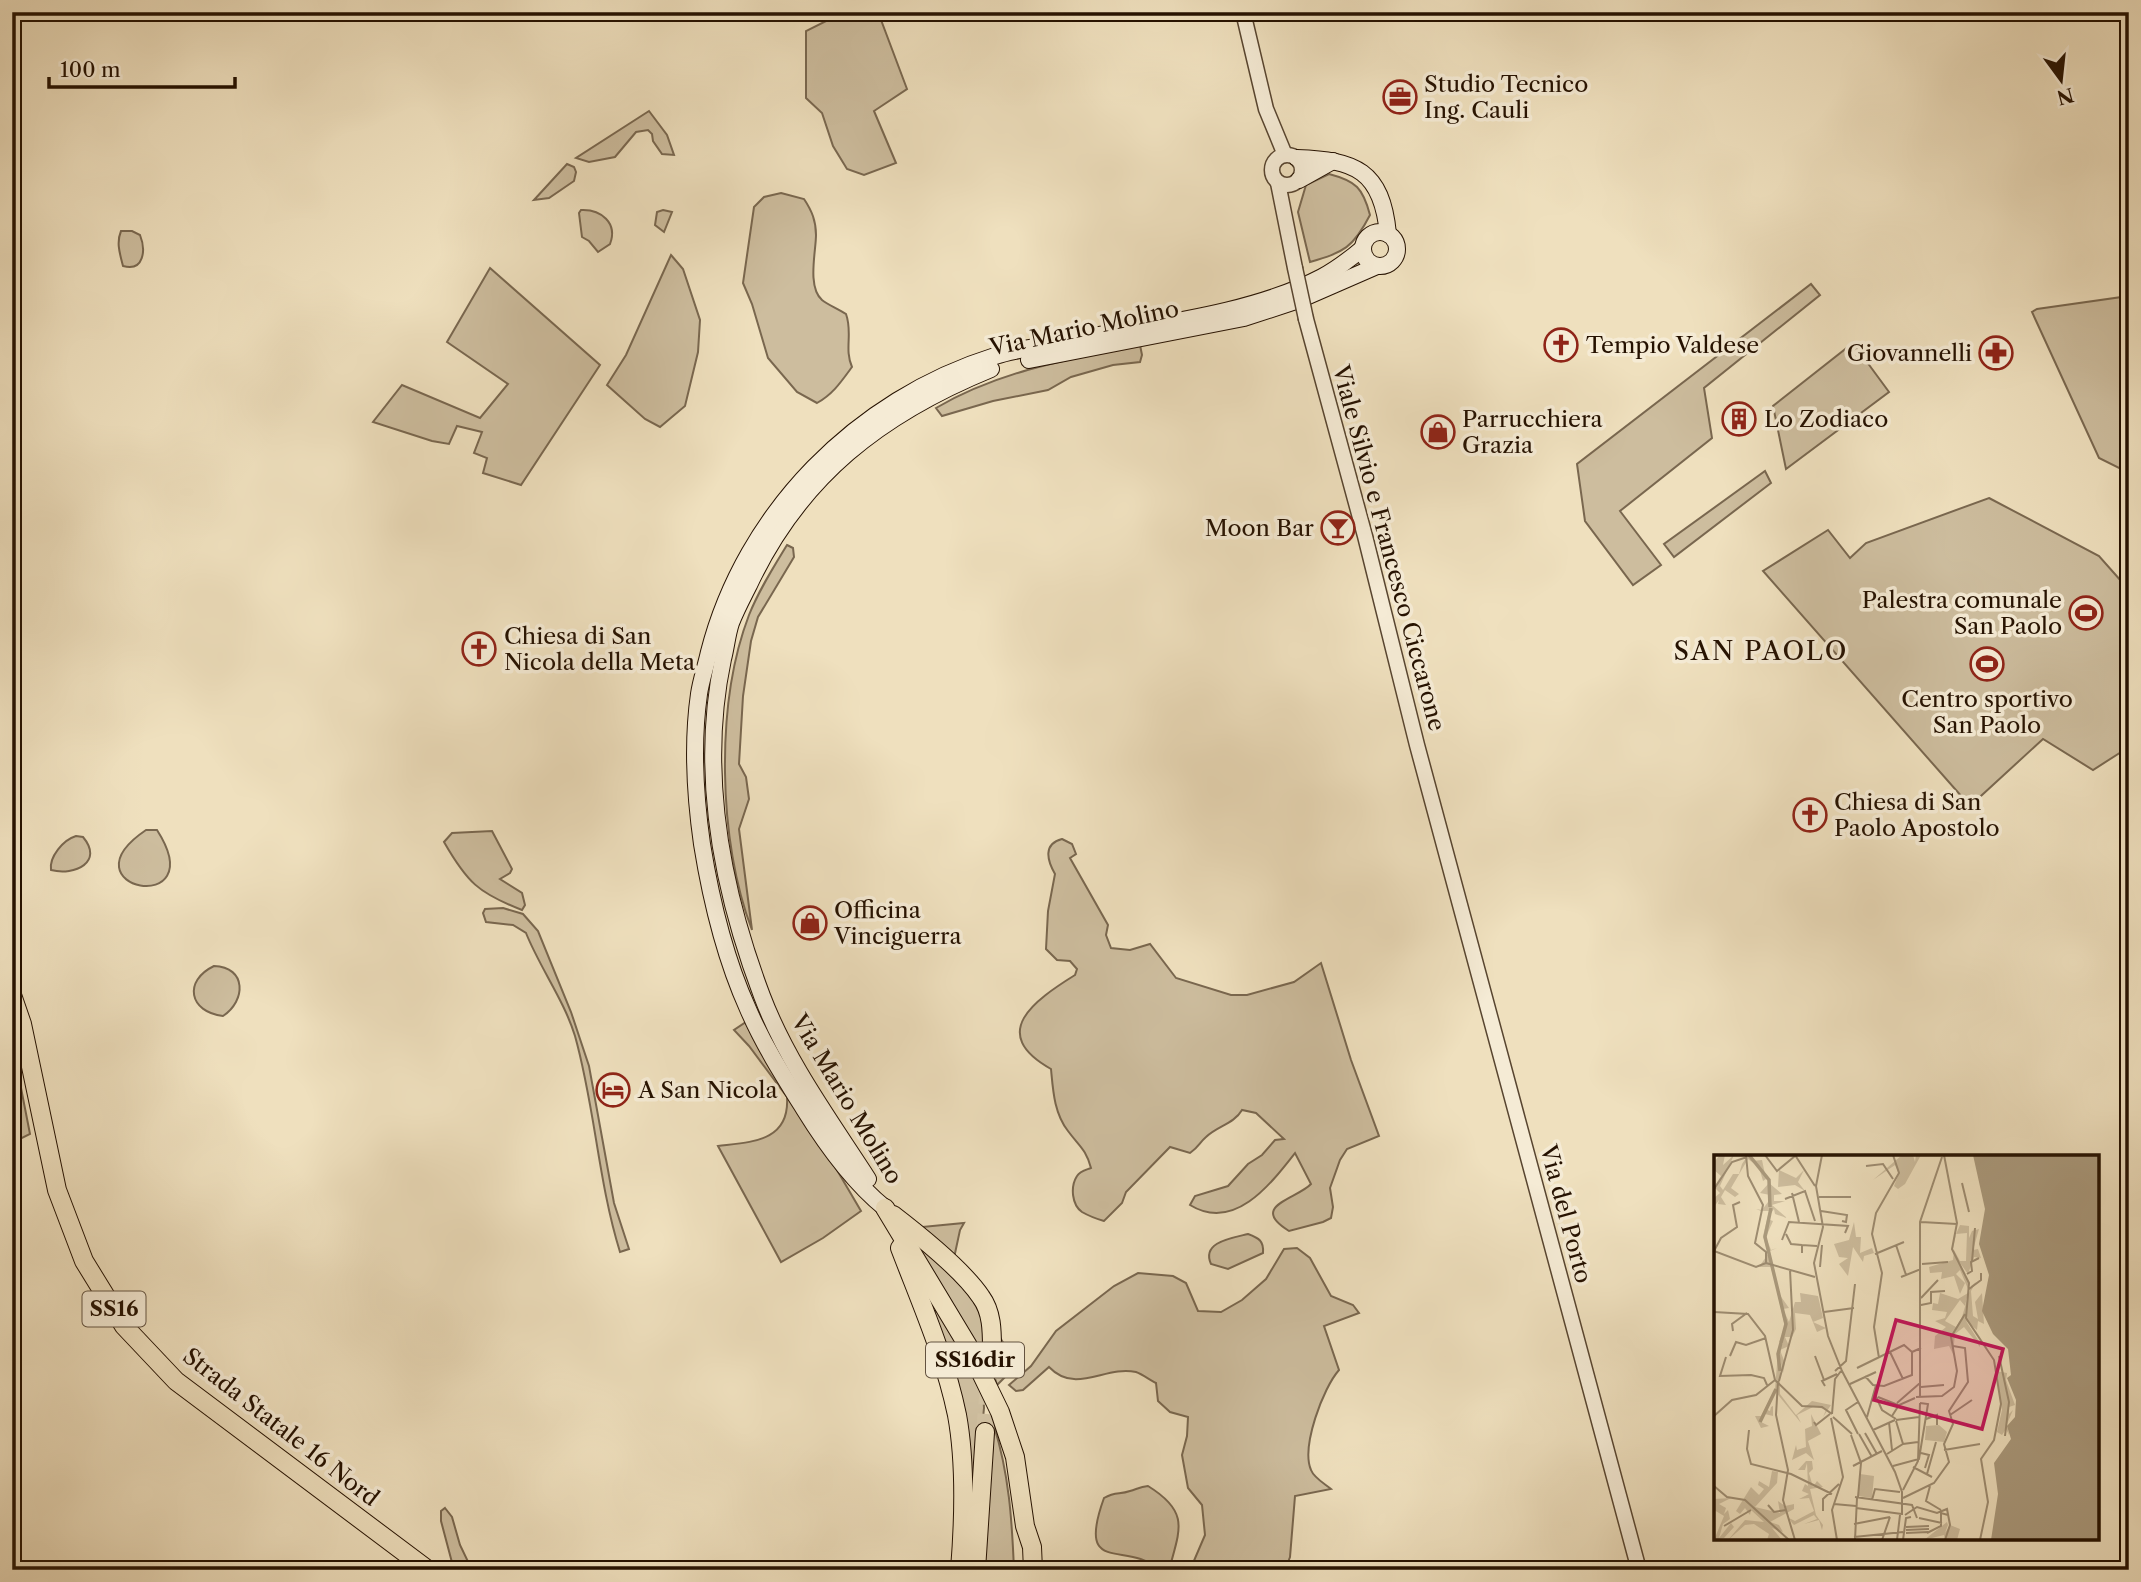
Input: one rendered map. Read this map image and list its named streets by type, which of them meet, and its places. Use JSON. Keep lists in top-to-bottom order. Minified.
{"streets":{"main road":["Via Mario Molino","SS16","SS16dir","Strada Statale 16 Nord"],"street":["Viale Silvio e Francesco Ciccarone","Via del Porto"]},"crossings":[["Via Mario Molino","SS16dir"],["Viale Silvio e Francesco Ciccarone","Via del Porto"]],"districts":["SAN PAOLO"],"places":{"office":["Studio Tecnico Ing. Cauli"],"church":["Tempio Valdese","Chiesa di San Nicola della Meta","Chiesa di San Paolo Apostolo"],"pharmacy":["Giovannelli"],"building":["Lo Zodiaco"],"shop":["Parrucchiera Grazia","Officina Vinciguerra"],"bar":["Moon Bar"],"sports":["Palestra comunale San Paolo","Centro sportivo San Paolo"],"hotel":["A San Nicola"]},"scale_bar":"100 m","north":"bottom"}
